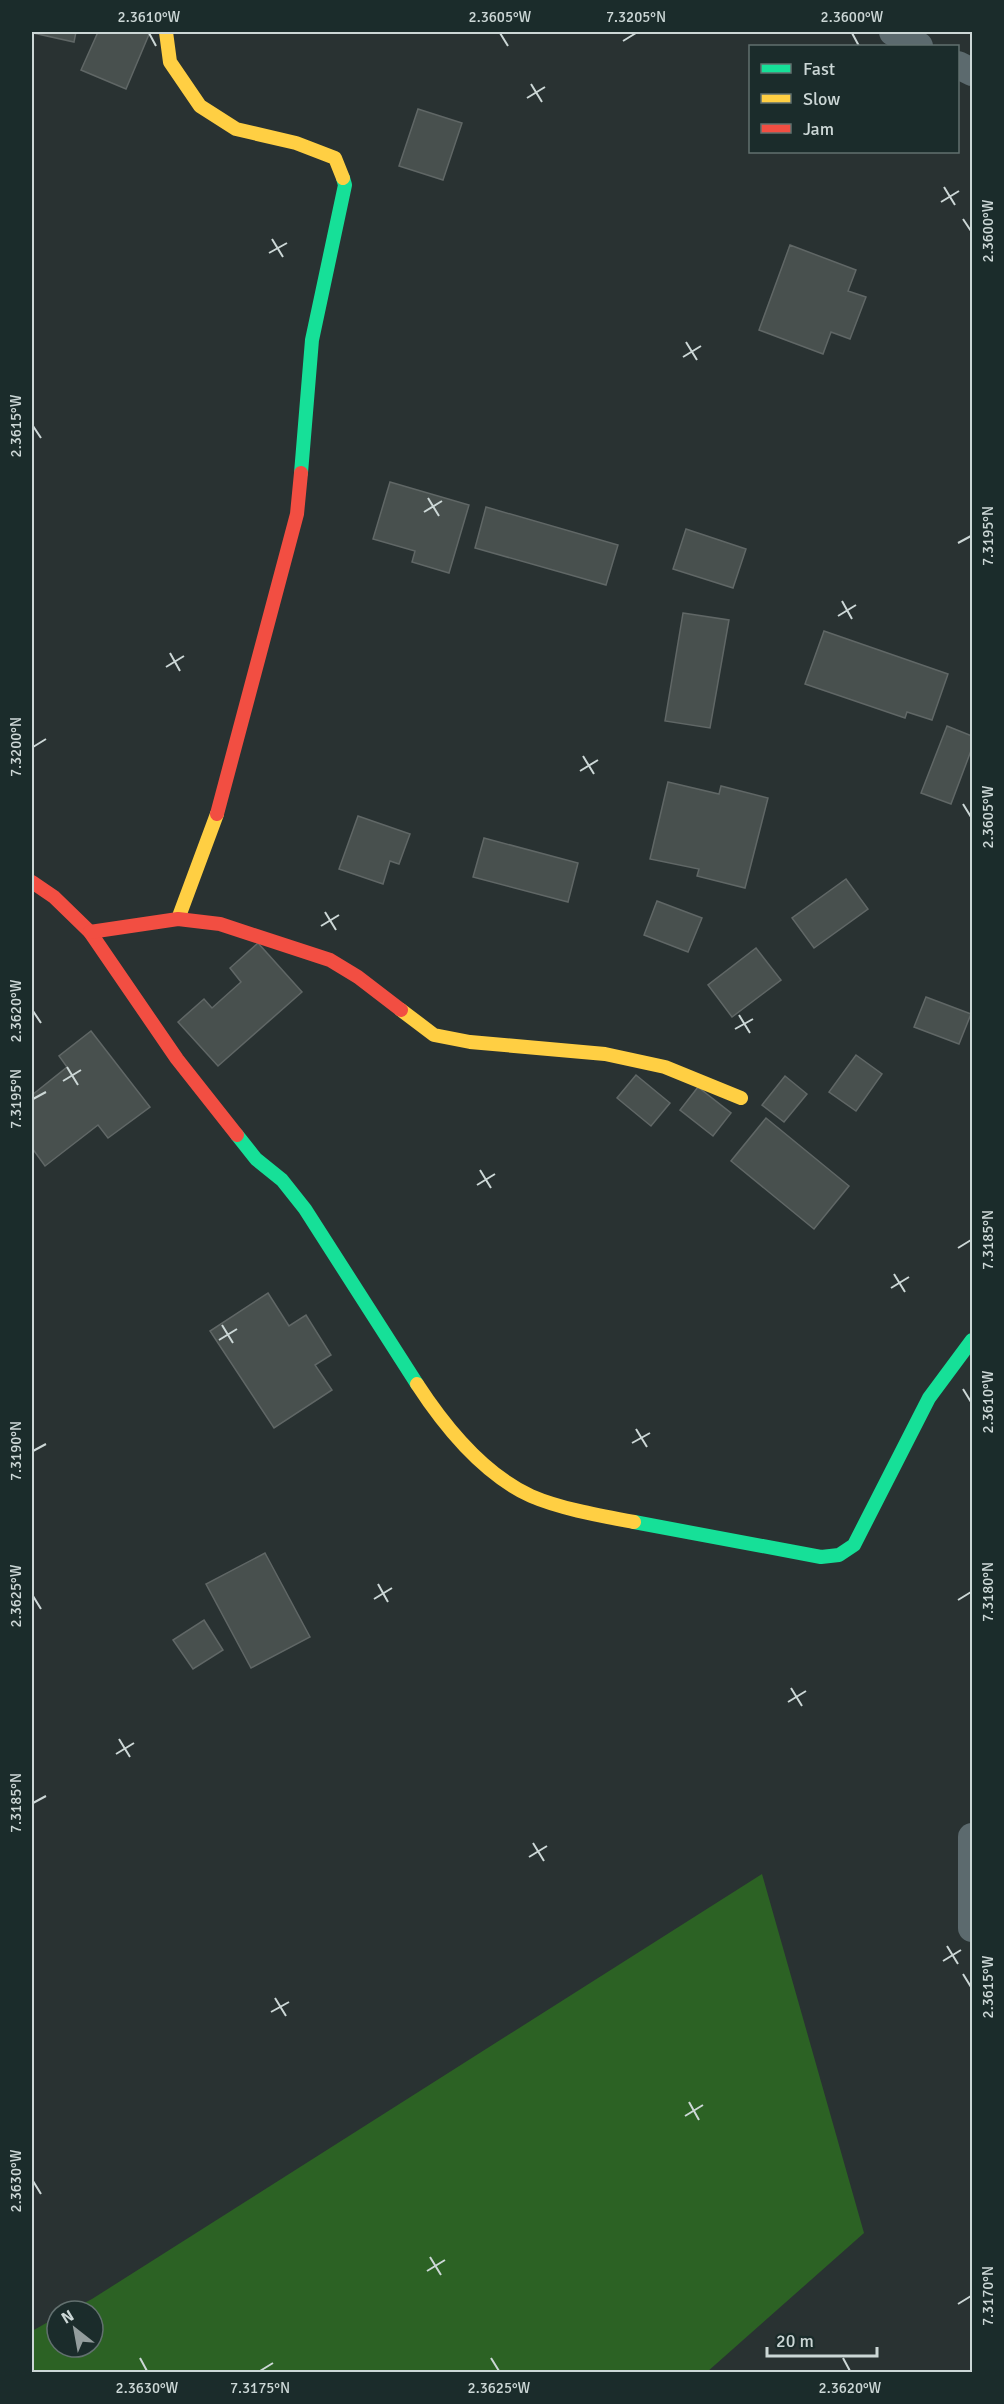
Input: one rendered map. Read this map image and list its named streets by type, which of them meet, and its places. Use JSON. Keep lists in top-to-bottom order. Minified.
{"legend":["Fast","Slow","Jam"],"scale_bar":"20 m","north":"top left","coordinates":["2.3610°W","2.3605°W","7.3205°N","2.3600°W","2.3615°W","7.3195°N","7.3200°N","2.3620°W","7.3185°N","7.3190°N","7.3180°N","2.3625°W","2.3630°W","7.3170°N","7.3175°N"]}
